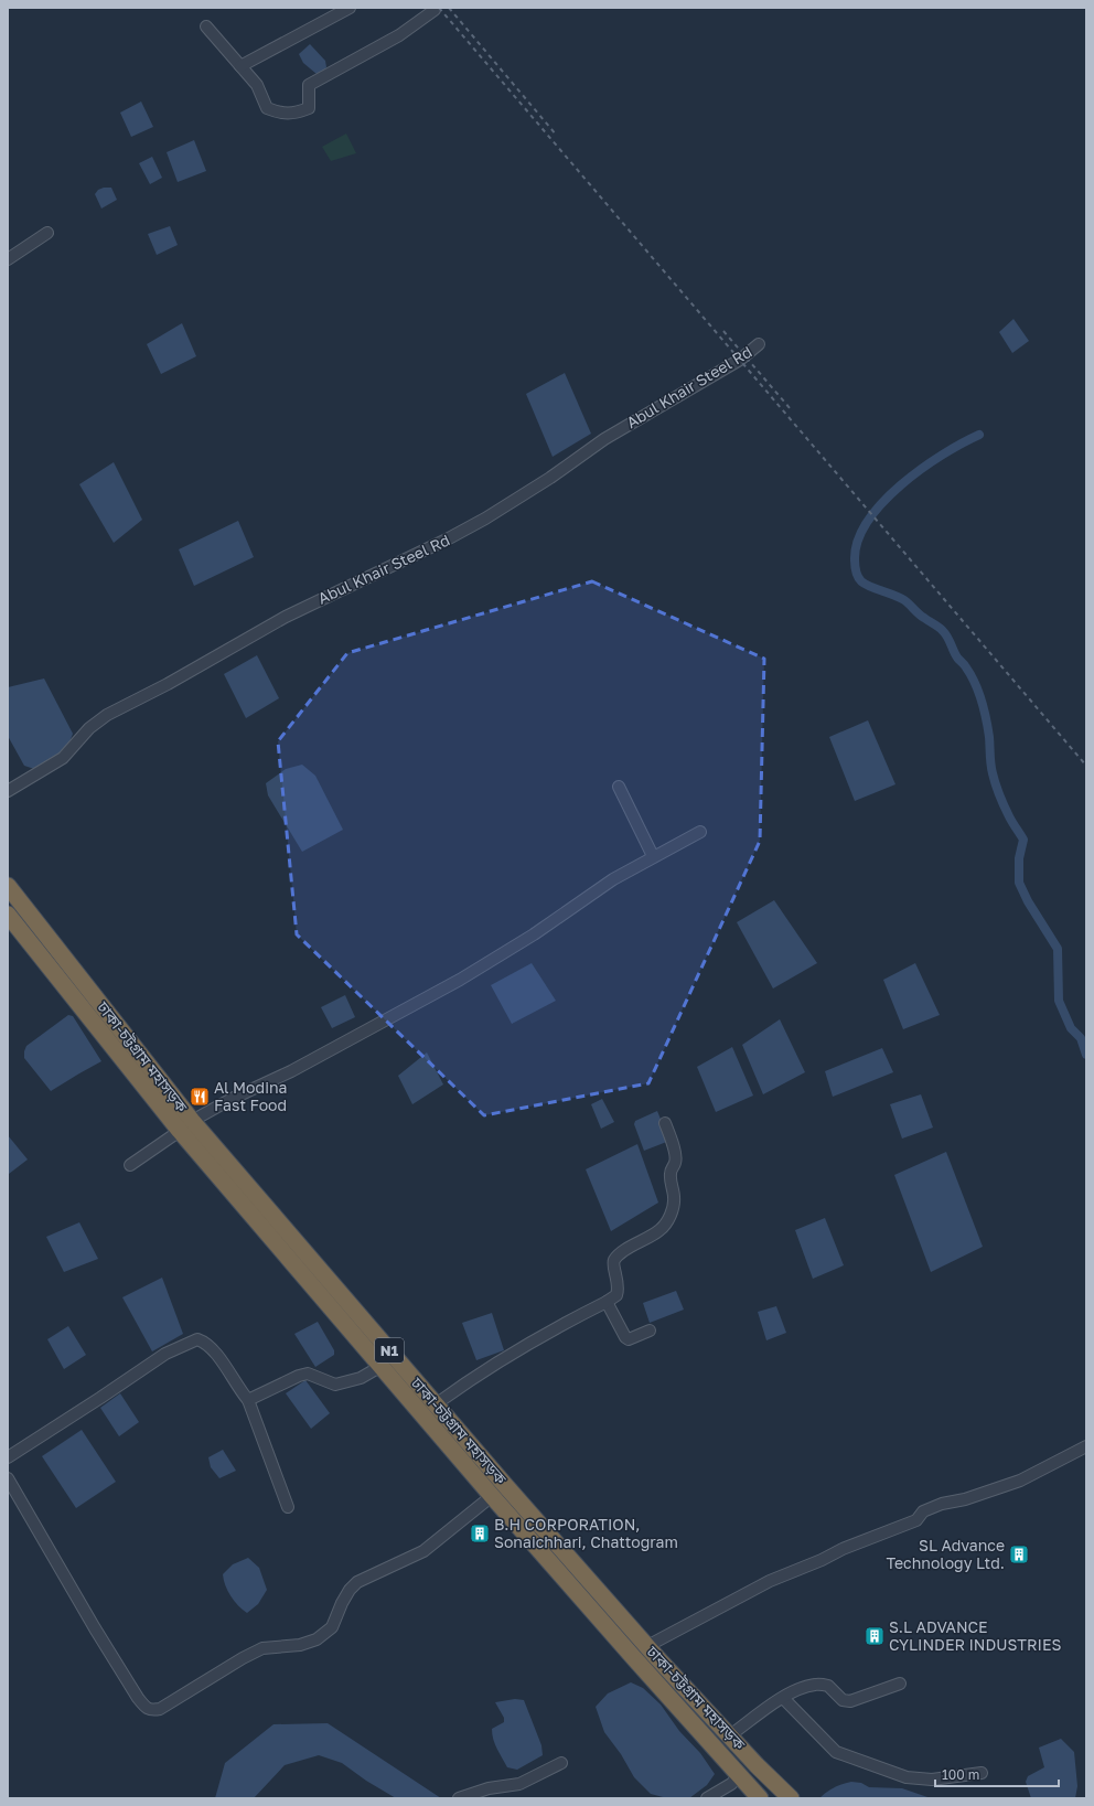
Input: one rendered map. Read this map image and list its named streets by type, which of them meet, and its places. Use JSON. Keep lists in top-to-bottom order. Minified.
{"streets":{"highway":["ঢাকা-চট্টগ্রাম মহাসড়ক","N1"],"street":["Abul Khair Steel Rd"]},"places":{"restaurant":["Al Modina Fast Food"],"building":["B.H CORPORATION, Sonaichhari, Chattogram","SL Advance Technology Ltd.","S.L ADVANCE CYLINDER INDUSTRIES"]},"scale_bar":"100 m"}
